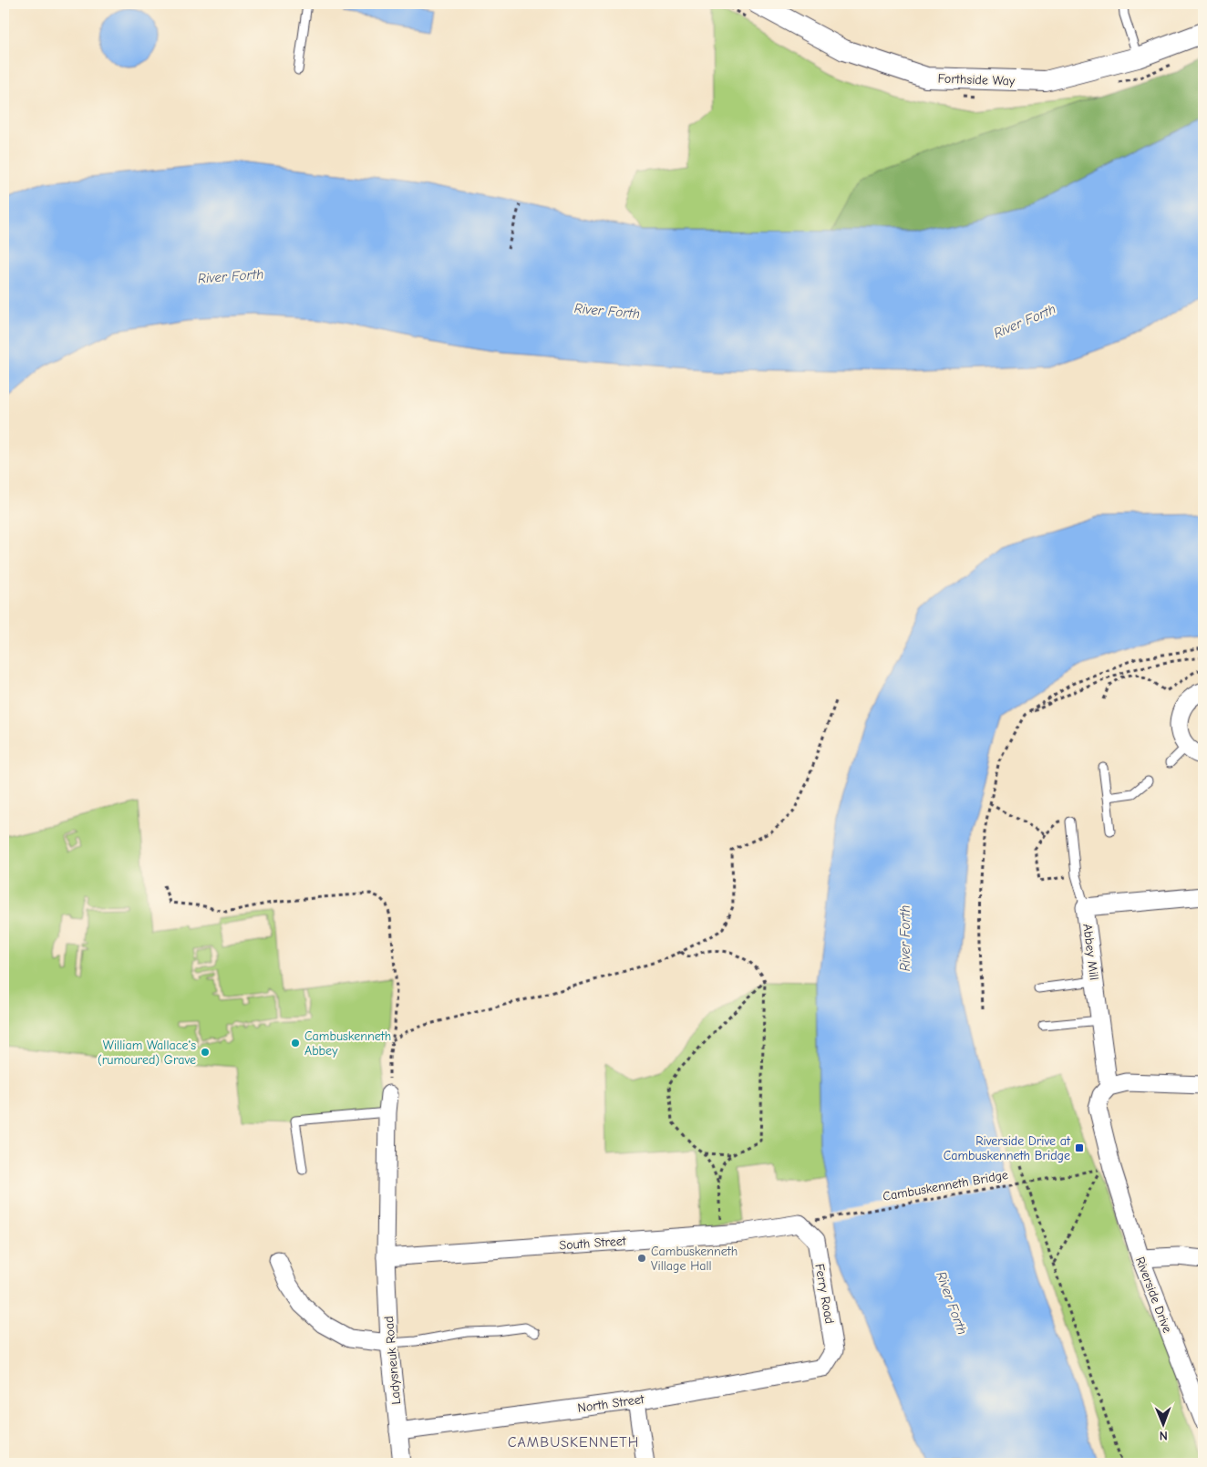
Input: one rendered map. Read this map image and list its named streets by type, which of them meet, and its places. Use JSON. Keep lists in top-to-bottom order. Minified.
{"streets":{"street":["Forthside Way","Abbey Mill","South Street","Ferry Road","Riverside Drive","Ladysneuk Road","North Street"],"path":["Cambuskenneth Bridge"]},"crossings":[["Abbey Mill","Riverside Drive"],["South Street","Ferry Road"],["South Street","Ladysneuk Road"],["Ferry Road","North Street"],["Ladysneuk Road","North Street"]],"districts":["CAMBUSKENNETH"],"water":["River Forth"],"places":{"other":["Cambuskenneth Abbey","William Wallace's (rumoured) Grave","Cambuskenneth Village Hall"],"transit":["Riverside Drive at Cambuskenneth Bridge"]},"north":"bottom"}
